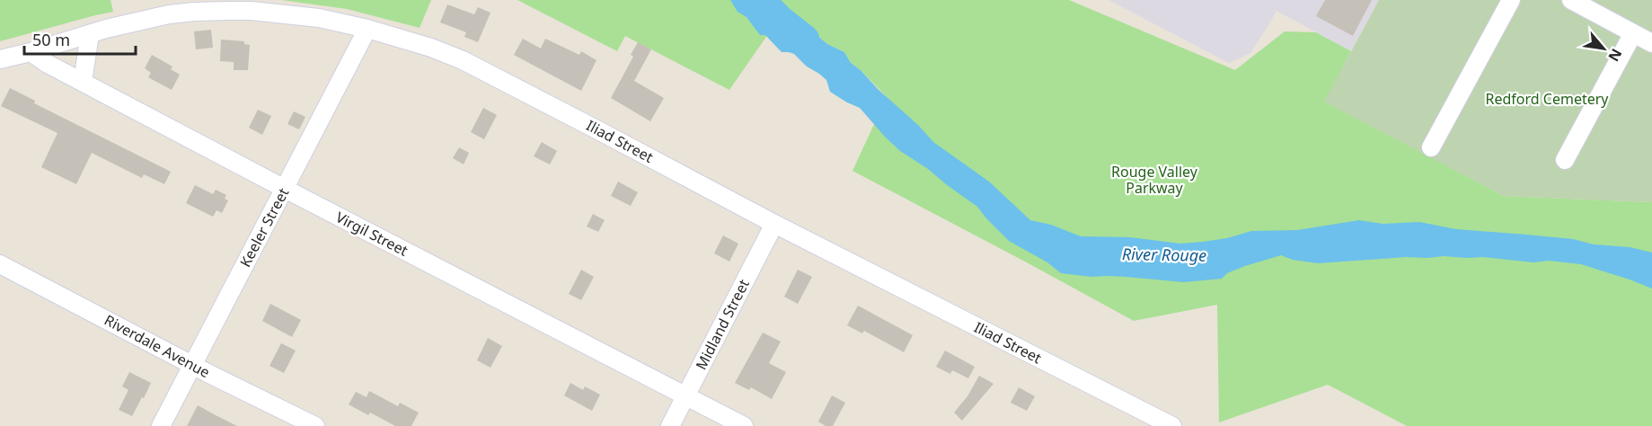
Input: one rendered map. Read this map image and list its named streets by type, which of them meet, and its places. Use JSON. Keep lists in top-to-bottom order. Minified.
{"streets":{"street":["Iliad Street","Keeler Street","Virgil Street","Midland Street","Riverdale Avenue"]},"crossings":[["Iliad Street","Keeler Street"],["Iliad Street","Virgil Street"],["Iliad Street","Midland Street"],["Keeler Street","Virgil Street"],["Keeler Street","Riverdale Avenue"],["Virgil Street","Midland Street"]],"water":["River Rouge"],"parks":["Redford Cemetery","Rouge Valley Parkway"],"scale_bar":"50 m","north":"bottom right"}
